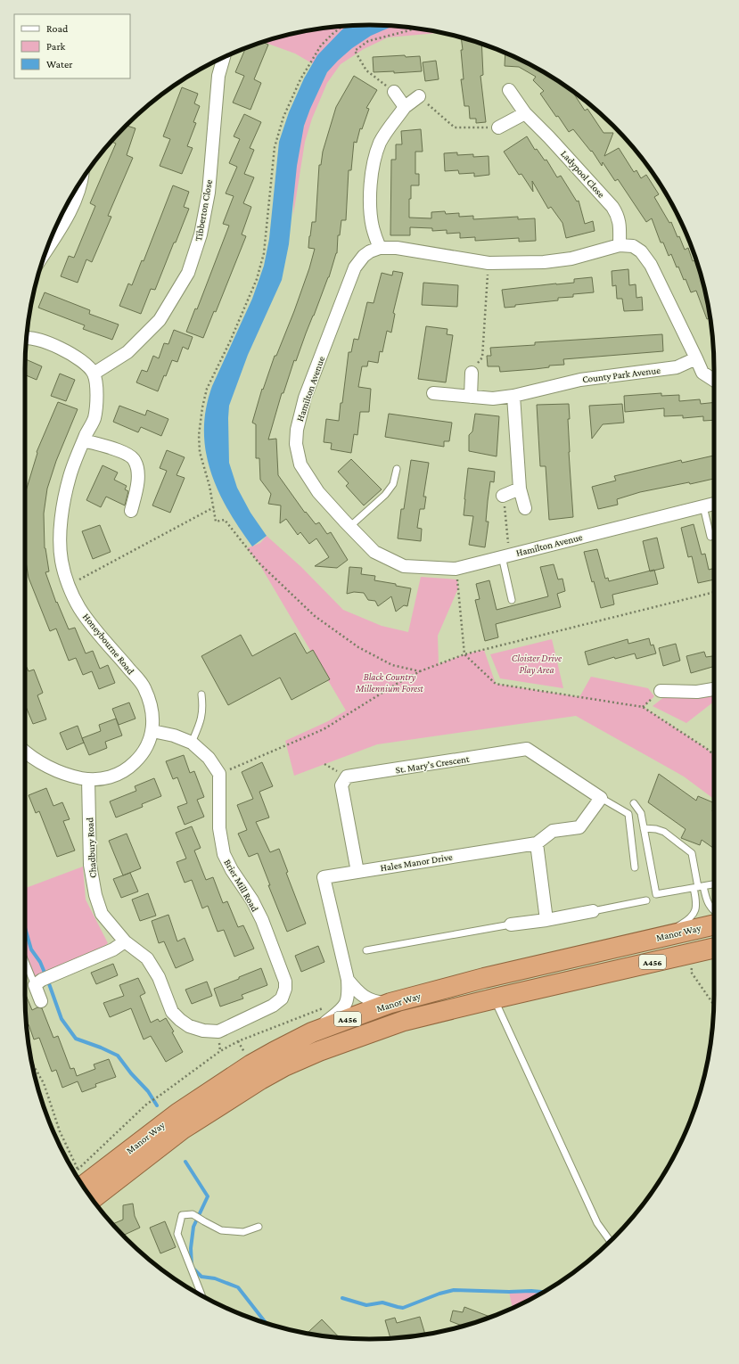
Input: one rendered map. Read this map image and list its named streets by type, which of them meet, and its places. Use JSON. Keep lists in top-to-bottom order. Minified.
{"streets":{"highway":["Manor Way","A456"],"street":["Ladypool Close","Tibberton Close","County Park Avenue","Hamilton Avenue","Honeybourne Road","St. Mary's Crescent","Chadbury Road","Hales Manor Drive","Brier Mill Road"]},"crossings":[["Ladypool Close","Hamilton Avenue"],["Tibberton Close","Honeybourne Road"],["County Park Avenue","Hamilton Avenue"],["Honeybourne Road","Chadbury Road"],["St. Mary's Crescent","Hales Manor Drive"],["Chadbury Road","Brier Mill Road"],["Hales Manor Drive","Manor Way"]],"parks":["Cloister Drive Play Area","Black Country Millennium Forest"],"legend":["Road","Park","Water"]}
